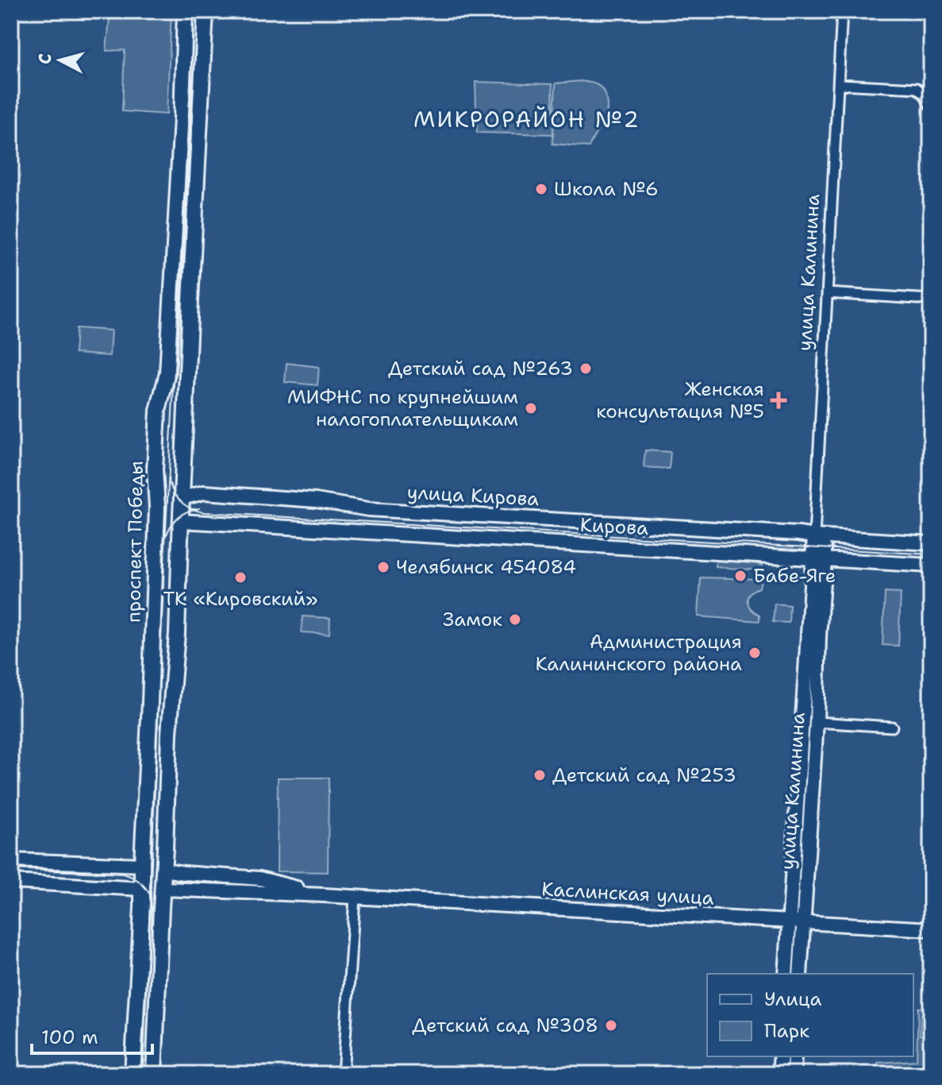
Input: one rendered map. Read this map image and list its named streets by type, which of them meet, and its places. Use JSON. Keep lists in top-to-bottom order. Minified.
{"streets":{"main road":["улица Калинина","улица Кирова","Кирова","проспект Победы","Каслинская улица"]},"crossings":[["улица Калинина","улица Кирова"],["улица Калинина","Кирова"],["улица Калинина","Каслинская улица"],["улица Кирова","проспект Победы"],["проспект Победы","Каслинская улица"]],"districts":["МИКРОРАЙОН №2"],"places":{"other":["Школа №6","Детский сад №263","МИФНС по крупнейшим налогоплательщикам","Челябинск 454084","Бабе-Яге","ТК «Кировский»","Замок","Администрация Калининского района","Детский сад №253","Детский сад №308"],"health":["Женская консультация №5"]},"legend":["Улица","Парк"],"scale_bar":"100 m","north":"left"}
